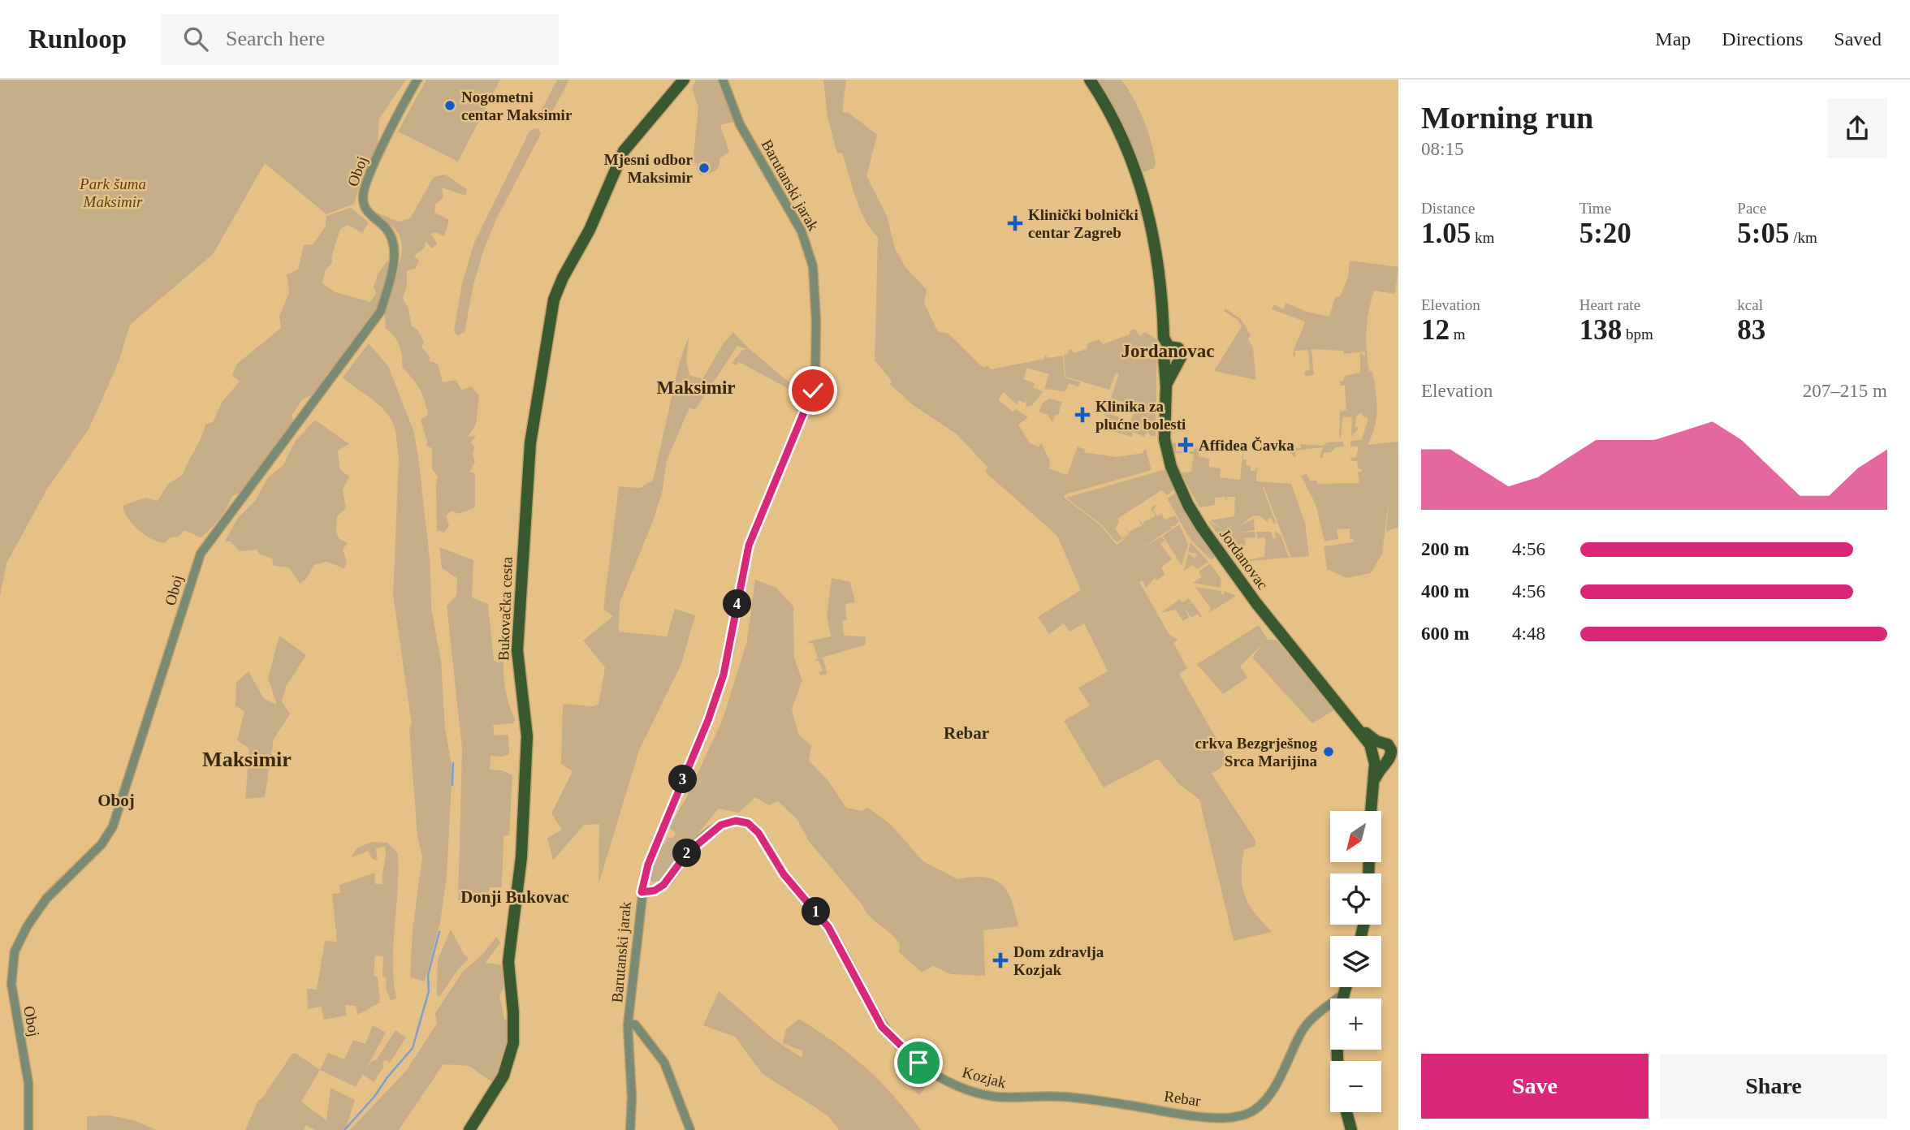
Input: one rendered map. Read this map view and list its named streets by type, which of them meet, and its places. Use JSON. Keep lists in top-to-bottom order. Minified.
{"streets":{"main road":["Jordanovac","Bukovačka cesta"],"street":["Oboj","Barutanski jarak","Kozjak","Rebar"]},"crossings":[["Barutanski jarak","Kozjak"],["Kozjak","Rebar"]],"districts":["Jordanovac","Maksimir","Rebar","Maksimir","Oboj","Donji Bukovac"],"parks":["Park šuma Maksimir"],"places":{"other":["Nogometni centar Maksimir","Mjesni odbor Maksimir","crkva Bezgrješnog Srca Marijina"],"health":["Klinički bolnički centar Zagreb","Klinika za plućne bolesti","Affidea Čavka","Dom zdravlja Kozjak"]},"north":"bottom left","page":{"header":"Runloop","search":"Search here","nav":["Map","Directions","Saved"],"heading":["Morning run","08:15"],"stats":[["Distance","1.05 km"],["Time","5:20"],["Pace","5:05 /km"],["Elevation","12 m"],["Heart rate","138 bpm"],["kcal","83"]],"chart":["Elevation","207–215 m"],"list":[{"name":"200 m","note":"4:56"},{"name":"400 m","note":"4:56"},{"name":"600 m","note":"4:48"}],"pins":["4","3","2","1"],"map_buttons":["+","−"],"buttons":["Save","Share"]}}
